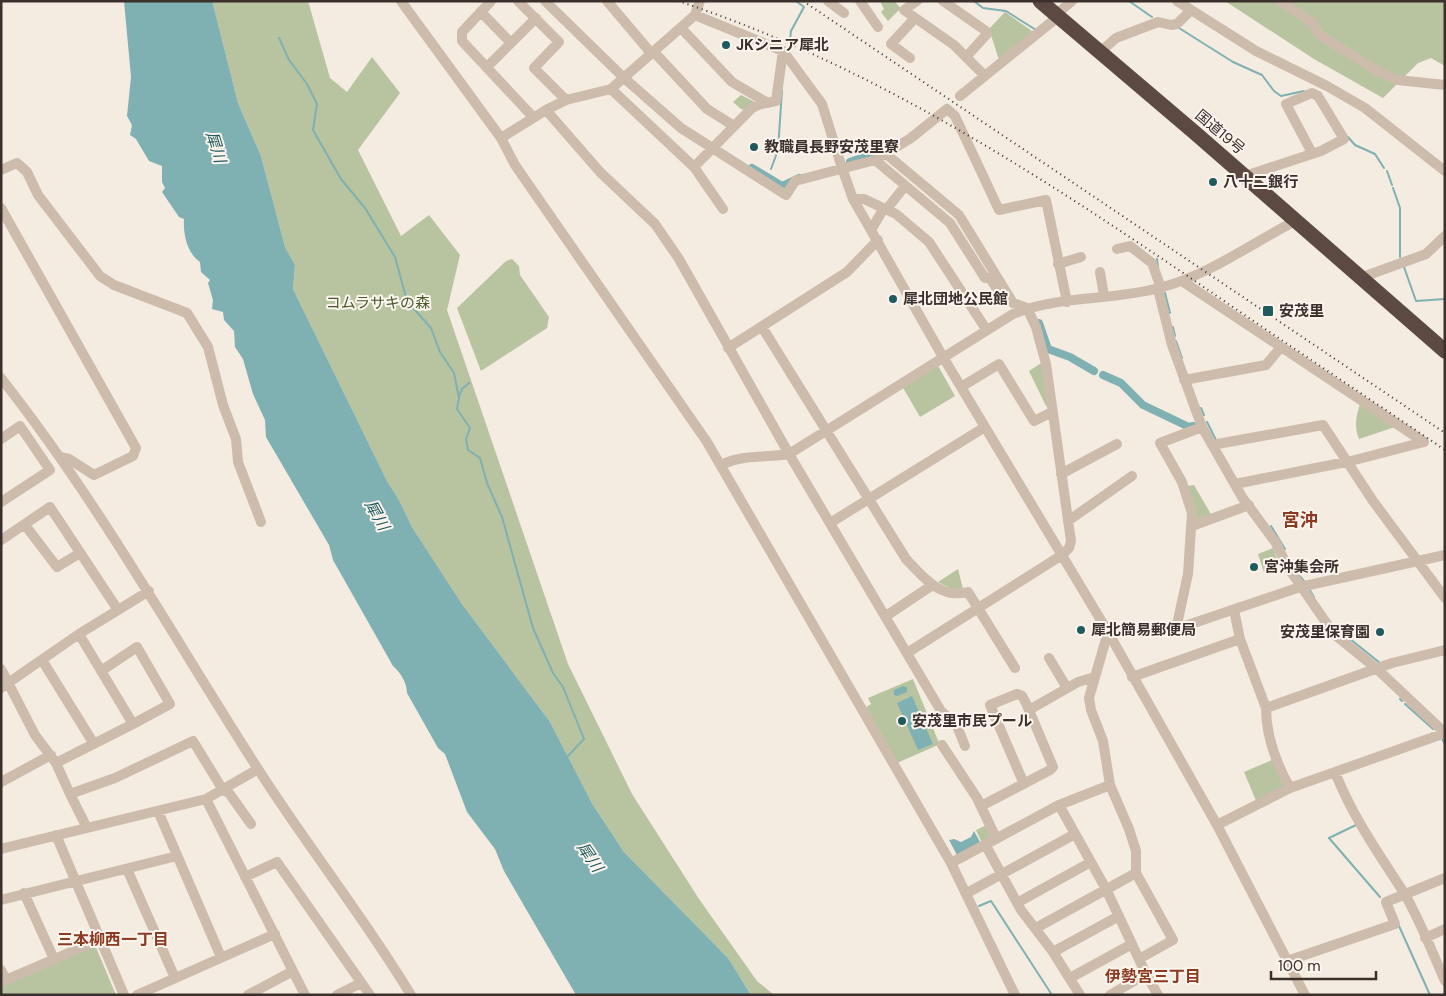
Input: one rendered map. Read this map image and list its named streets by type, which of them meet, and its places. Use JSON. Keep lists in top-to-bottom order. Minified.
{"streets":{"highway":["国道19号"]},"districts":["宮沖","三本柳西一丁目","伊勢宮三丁目"],"water":["犀川"],"parks":["コムラサキの森"],"places":{"other":["JKシニア犀北","教職員長野安茂里寮","八十二銀行","犀北団地公民館","宮沖集会所","犀北簡易郵便局","安茂里保育園","安茂里市民プール"],"transit":["安茂里"]},"scale_bar":"100 m"}
